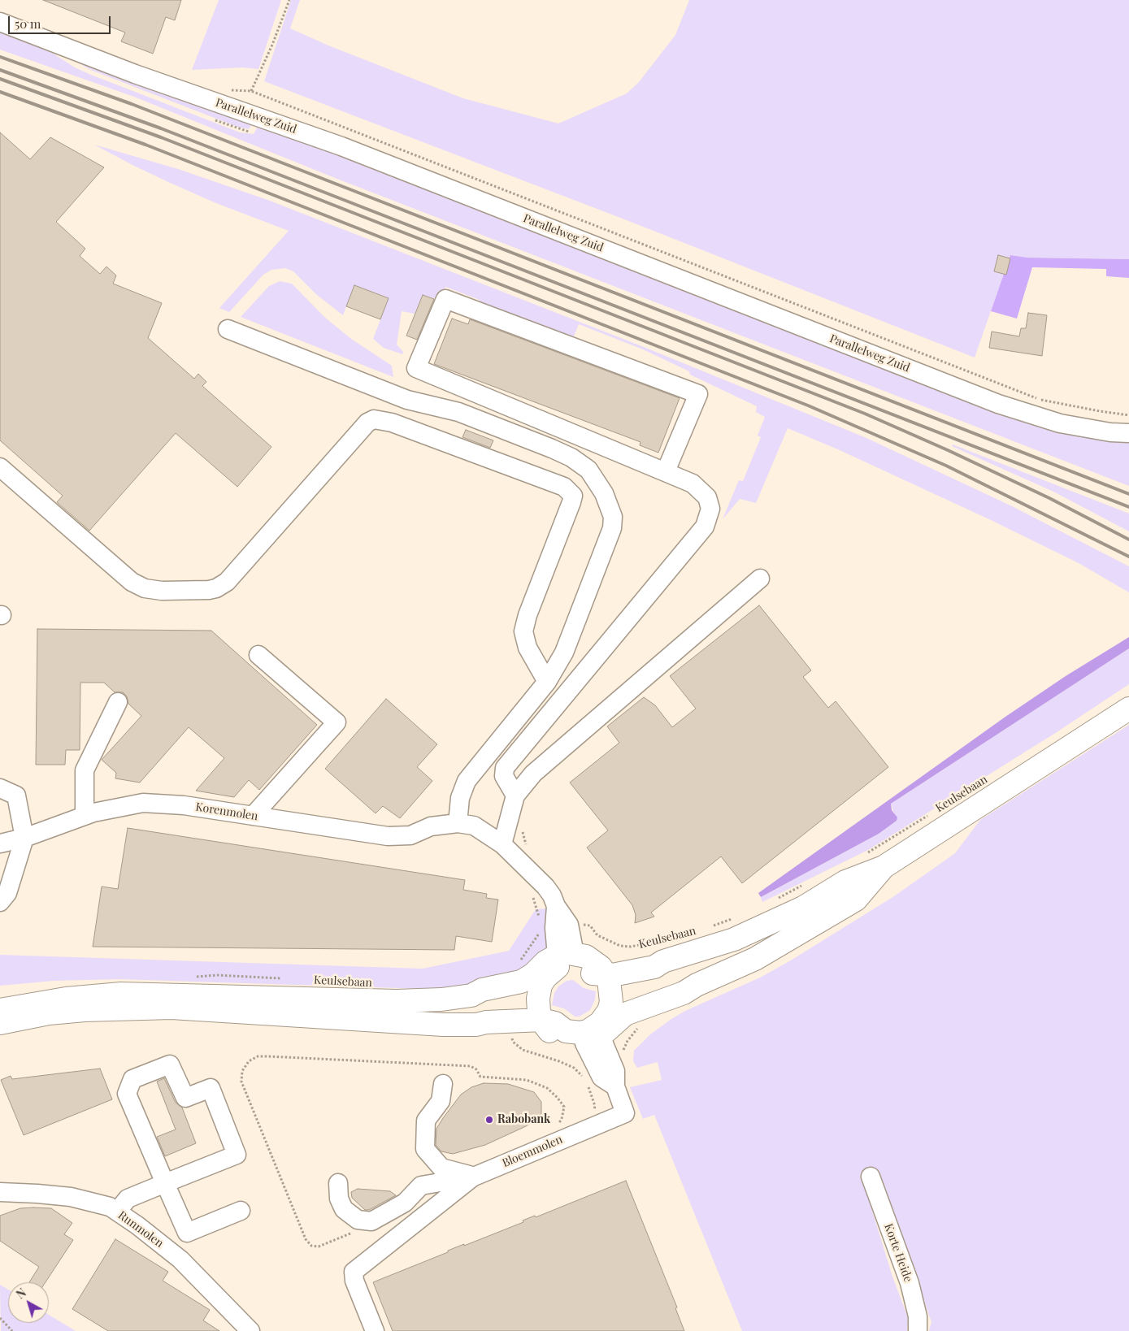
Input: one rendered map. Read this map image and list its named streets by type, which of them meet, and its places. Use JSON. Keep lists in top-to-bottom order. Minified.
{"streets":{"main road":["Keulsebaan"],"street":["Parallelweg Zuid","Korenmolen","Bloemmolen","Runmolen","Korte Heide"]},"crossings":[["Keulsebaan","Korenmolen"],["Keulsebaan","Bloemmolen"]],"places":["Rabobank"],"scale_bar":"50 m","north":"top left"}
